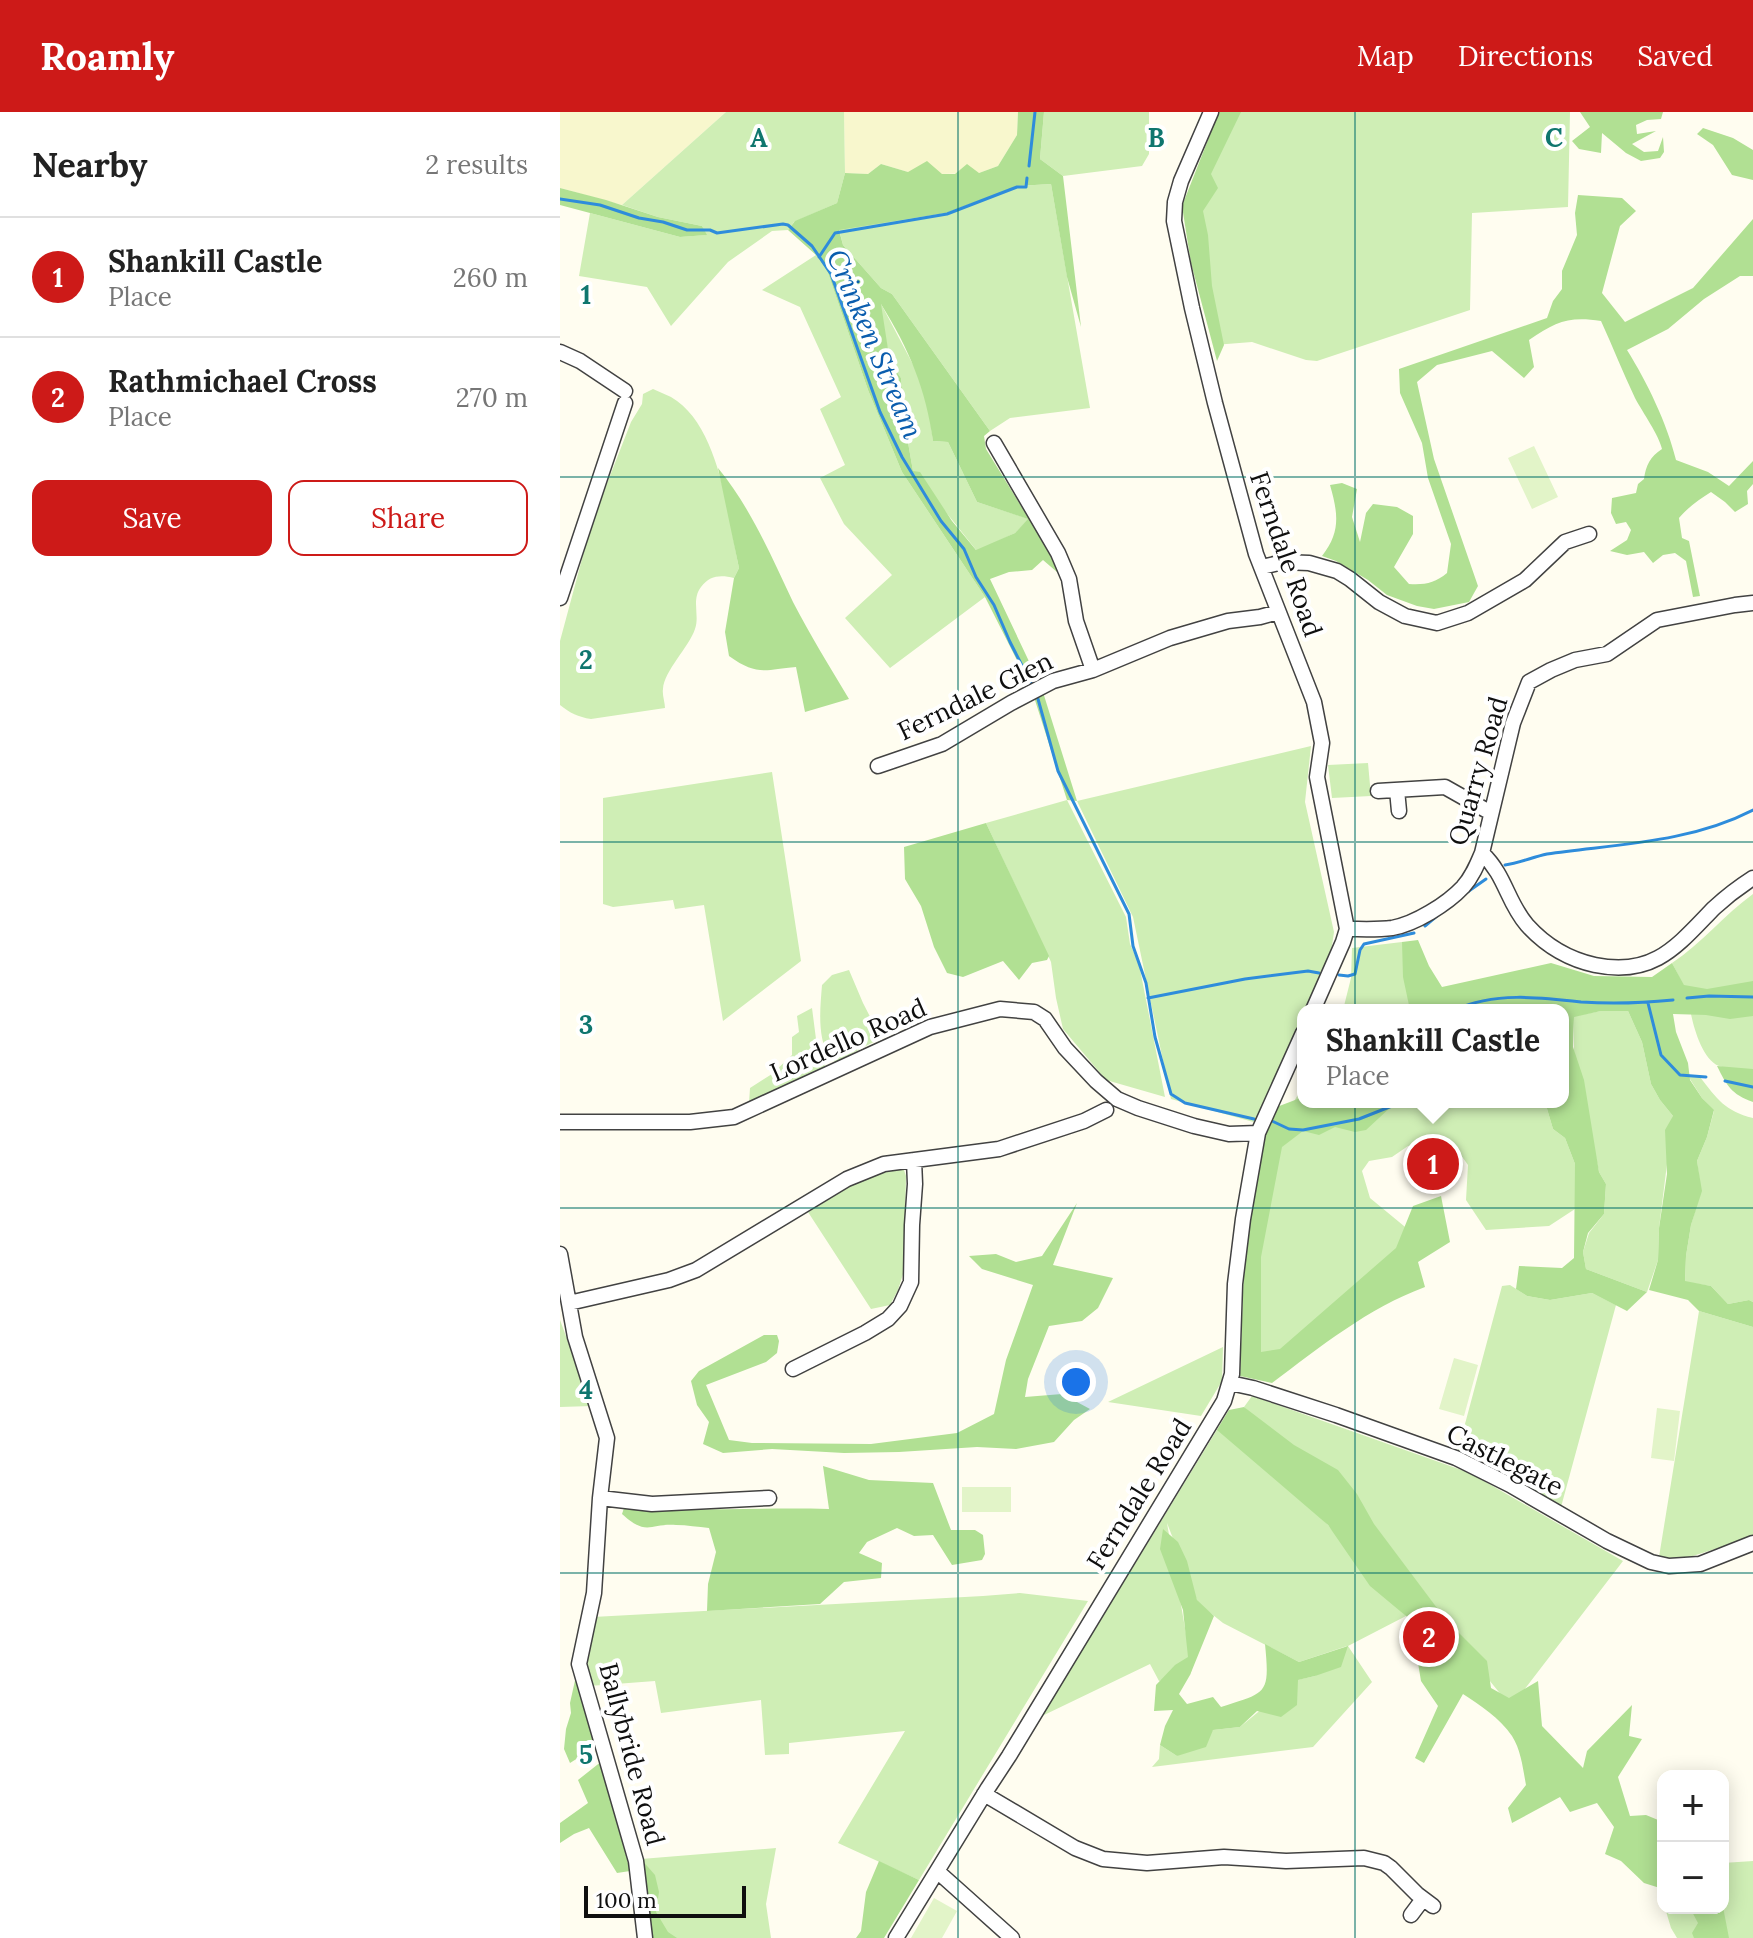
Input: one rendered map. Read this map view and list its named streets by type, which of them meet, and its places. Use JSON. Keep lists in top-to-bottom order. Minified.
{"streets":{"street":["Ferndale Road","Ferndale Glen","Quarry Road","Lordello Road","Castlegate","Ballybride Road"]},"crossings":[["Ferndale Road","Ferndale Glen"],["Ferndale Road","Quarry Road"],["Ferndale Road","Lordello Road"],["Ferndale Road","Castlegate"]],"water":["Crinken Stream"],"scale_bar":"100 m","page":{"header":"Roamly","nav":["Map","Directions","Saved"],"heading":["Nearby","2 results"],"list":[{"mark":"1","name":"Shankill Castle","note":"Place","value":"260 m"},{"mark":"2","name":"Rathmichael Cross","note":"Place","value":"270 m"}],"buttons":["Save","Share"],"popup":["Shankill Castle","Place"],"pins":["1","2"],"map_buttons":["+","−"],"scale":"100 m"},"grid":{"columns":["A","B","C"],"rows":["1","2","3","4","5"]}}
